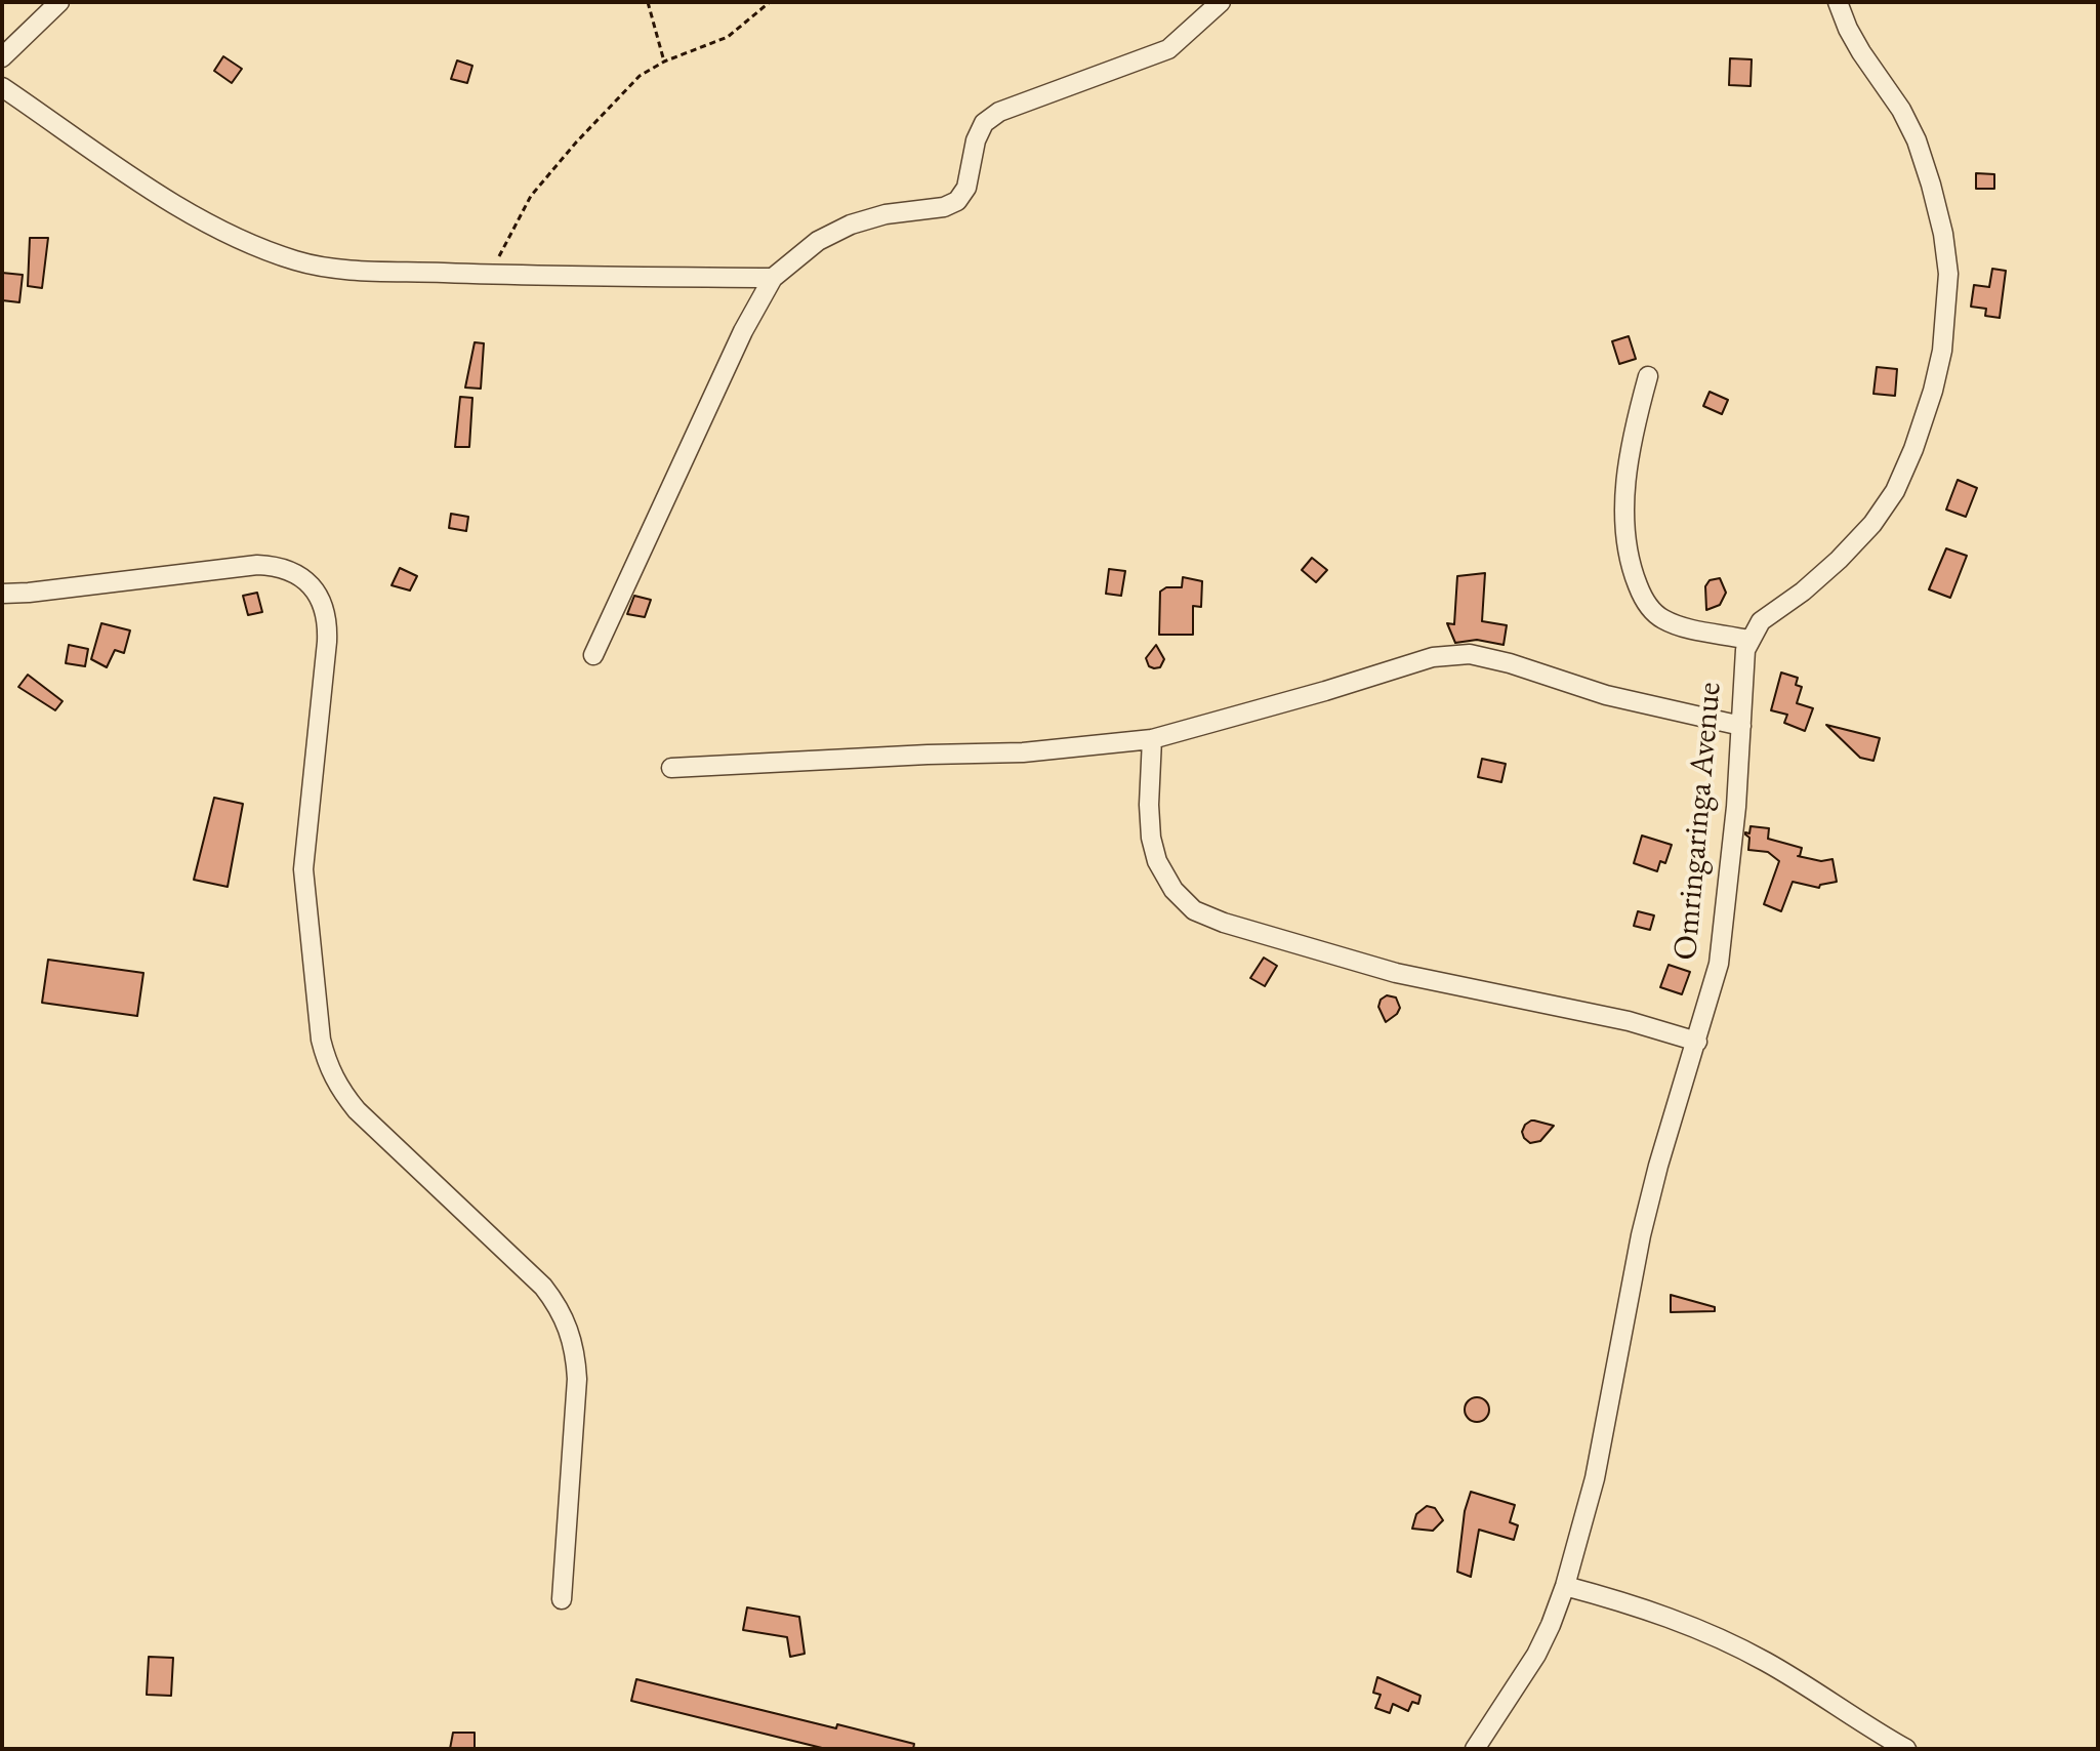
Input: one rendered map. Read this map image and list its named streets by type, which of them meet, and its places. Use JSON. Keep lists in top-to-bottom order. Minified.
{"streets":{"street":["Omringaringa Avenue"]}}
